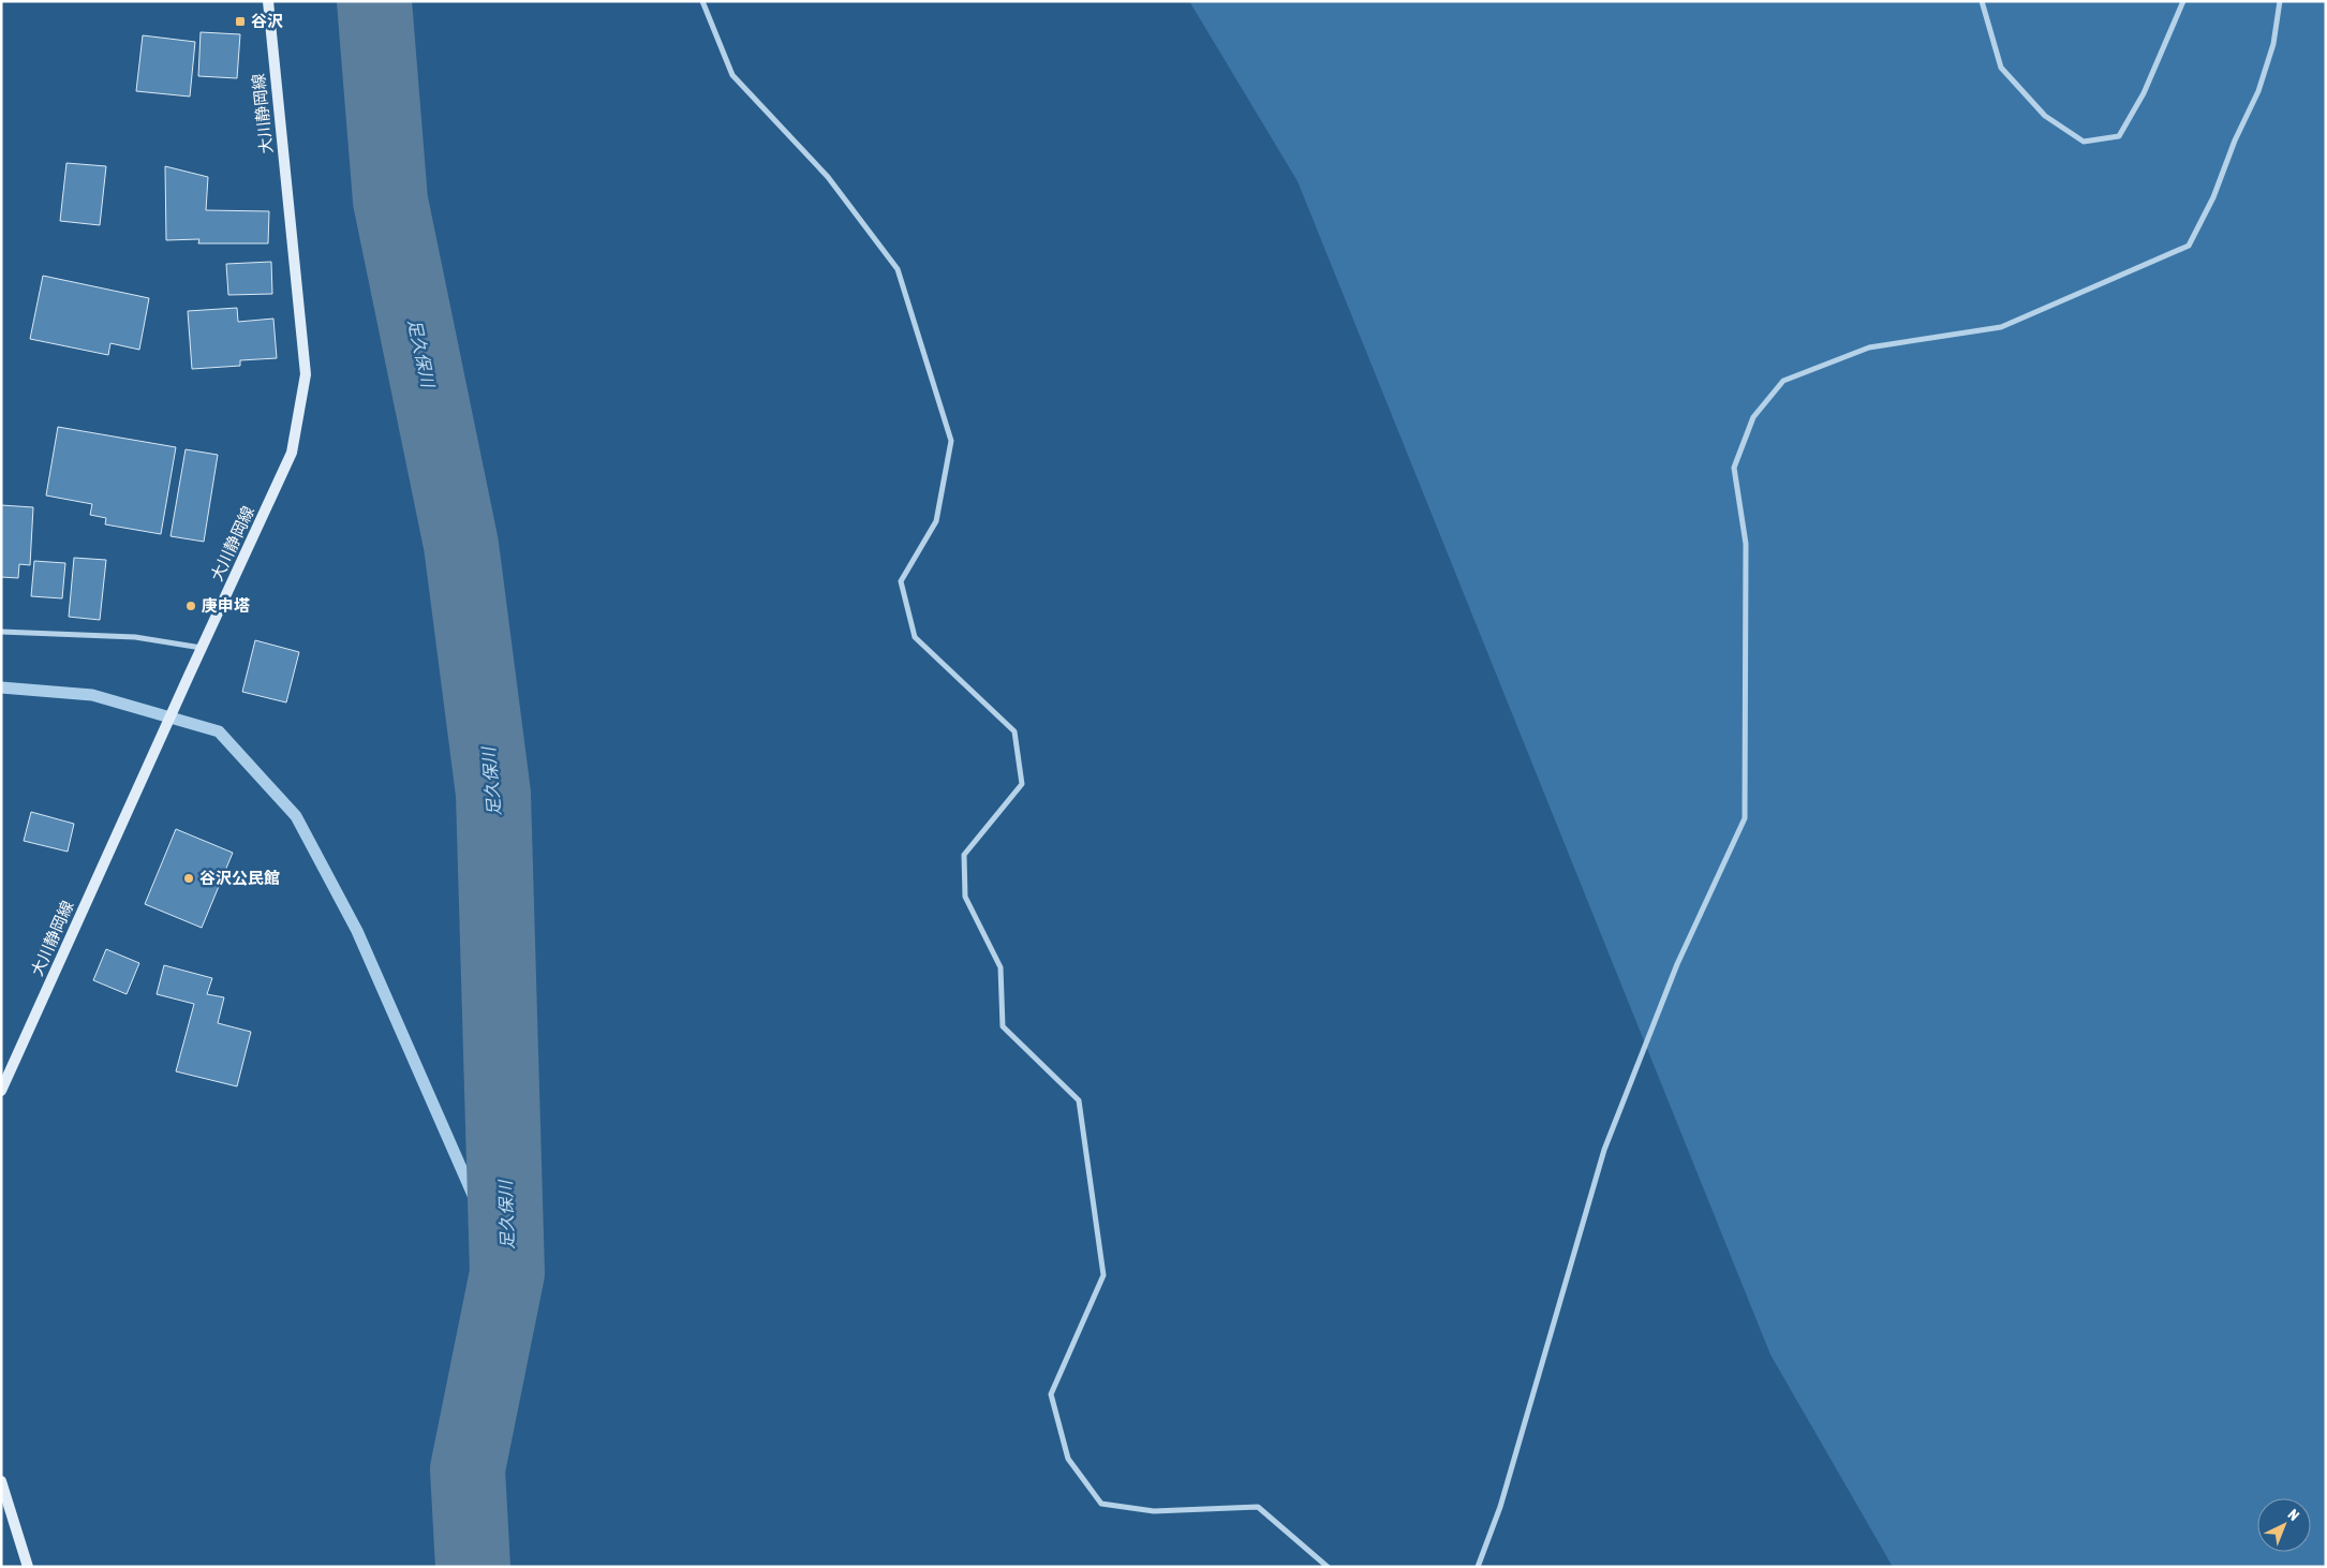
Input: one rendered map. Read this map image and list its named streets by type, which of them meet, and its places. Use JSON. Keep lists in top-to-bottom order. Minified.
{"streets":{"main road":["大川静岡線"]},"water":["足久保川"],"places":{"transit":["谷沢"],"other":["庚申塔","谷沢公民館"]},"north":"top right"}
